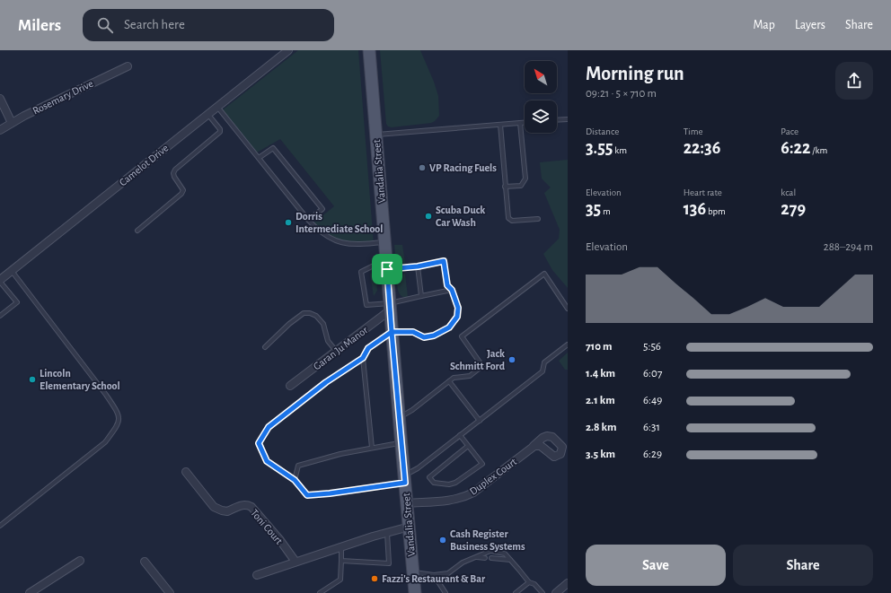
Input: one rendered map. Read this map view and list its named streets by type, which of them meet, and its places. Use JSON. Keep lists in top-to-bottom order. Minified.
{"streets":{"main road":["Vandalia Street"],"street":["Rosemary Drive","Camelot Drive","Garan Ju Manor","Duplex Court","Toni Court"]},"crossings":[["Vandalia Street","Garan Ju Manor"],["Vandalia Street","Duplex Court"]],"places":["VP Racing Fuels","Scuba Duck Car Wash","Dorris Intermediate School","Jack Schmitt Ford","Lincoln Elementary School","Cash Register Business Systems","Fazzi's Restaurant & Bar"],"north":"top left","page":{"header":"Milers","search":"Search here","nav":["Map","Layers","Share"],"heading":["Morning run","09:21 · 5 × 710 m"],"stats":[["Distance","3.55 km"],["Time","22:36"],["Pace","6:22 /km"],["Elevation","35 m"],["Heart rate","136 bpm"],["kcal","279"]],"chart":["Elevation","288–294 m"],"list":[{"name":"710 m","note":"5:56"},{"name":"1.4 km","note":"6:07"},{"name":"2.1 km","note":"6:49"},{"name":"2.8 km","note":"6:31"},{"name":"3.5 km","note":"6:29"}],"buttons":["Save","Share"]}}
